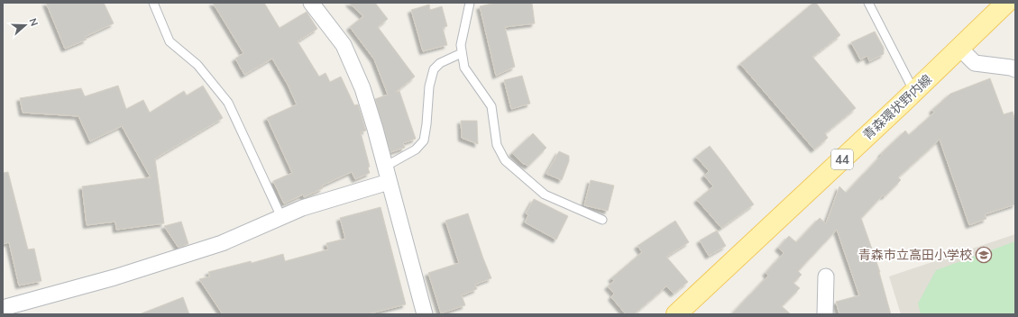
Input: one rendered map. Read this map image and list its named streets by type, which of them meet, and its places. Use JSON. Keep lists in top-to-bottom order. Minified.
{"streets":{"main road":["青森環状野内線","44"]},"places":{"school or university":["青森市立高田小学校"]},"north":"right"}
